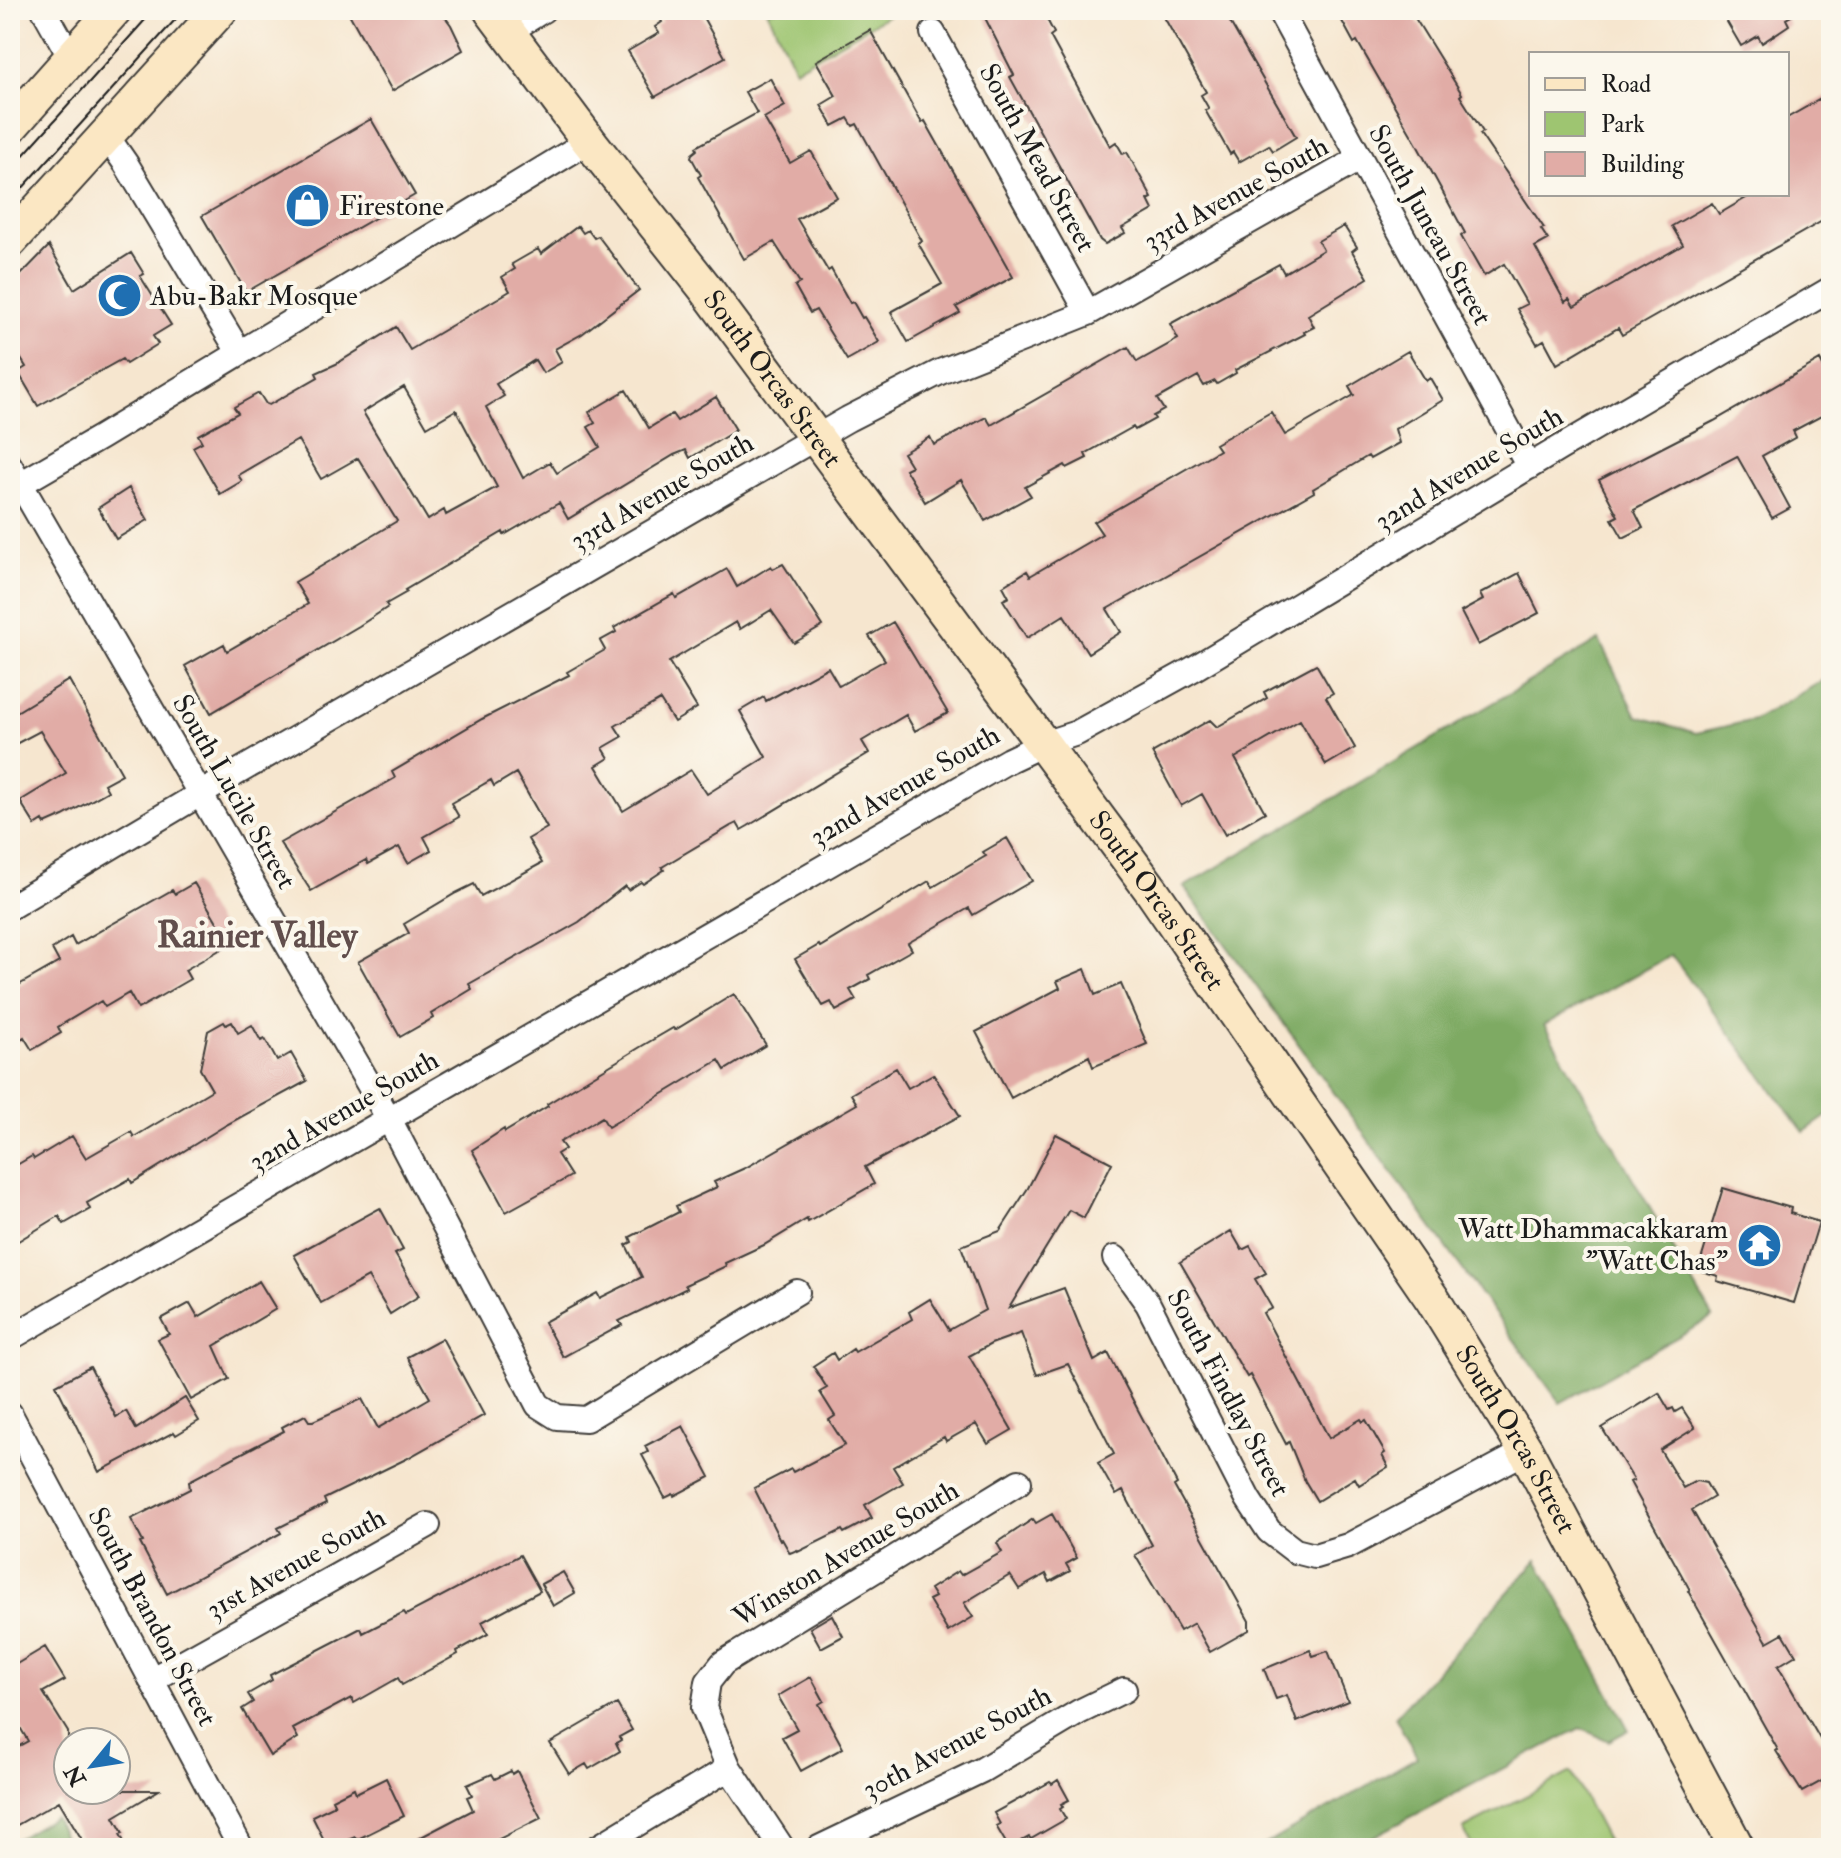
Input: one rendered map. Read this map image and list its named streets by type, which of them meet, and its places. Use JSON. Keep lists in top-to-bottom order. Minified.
{"streets":{"street":["South Mead Street","33rd Avenue South","South Juneau Street","South Orcas Street","32nd Avenue South","South Lucile Street","South Findlay Street","Winston Avenue South","31st Avenue South","South Brandon Street","30th Avenue South"]},"crossings":[["South Mead Street","33rd Avenue South"],["33rd Avenue South","South Juneau Street"],["33rd Avenue South","South Orcas Street"],["33rd Avenue South","South Lucile Street"],["South Juneau Street","32nd Avenue South"],["South Orcas Street","32nd Avenue South"],["South Orcas Street","South Findlay Street"],["32nd Avenue South","South Lucile Street"],["31st Avenue South","South Brandon Street"]],"districts":["Rainier Valley"],"places":{"shop":["Firestone"],"mosque":["Abu-Bakr Mosque"],"temple":["Watt Dhammacakkaram \"Watt Chas\""]},"legend":["Road","Park","Building"],"north":"bottom left"}
